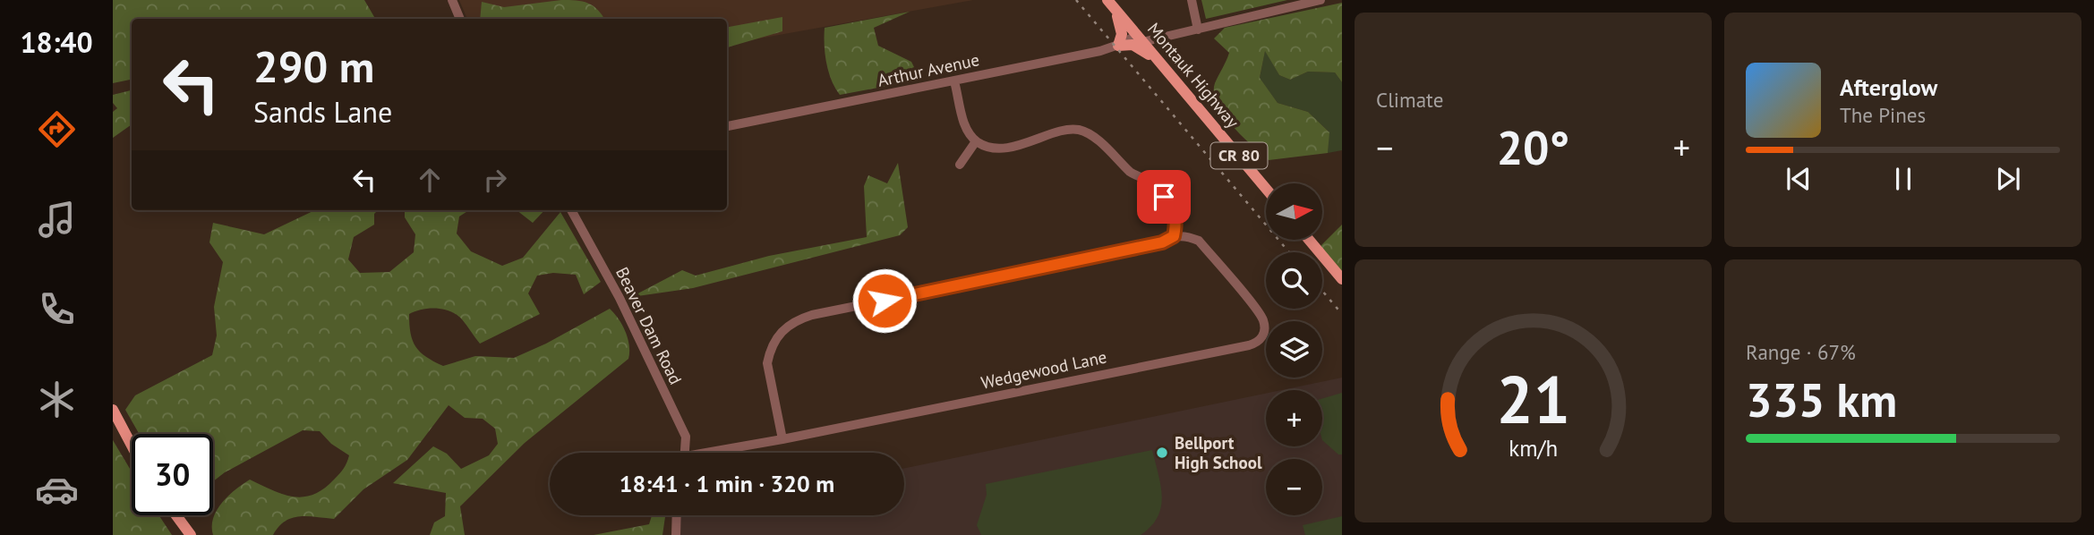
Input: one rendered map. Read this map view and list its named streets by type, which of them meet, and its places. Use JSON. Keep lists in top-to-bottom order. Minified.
{"streets":{"main road":["Montauk Highway","CR 80"],"street":["Arthur Avenue","Beaver Dam Road","Wedgewood Lane"]},"crossings":[["Arthur Avenue","Montauk Highway"]],"places":["Bellport High School"],"north":"right","page":{"tabs":"18:40","tile":["Climate",["Range · 67%","335 km"]],"turn":["290 m","Sands Lane"],"song":["Afterglow","The Pines"],"heat":["−","20°","+"],"map_buttons":["+","−"],"limit":"30","trip":"18:41 · 1 min · 320 m","gauge":["21","km/h"]}}
